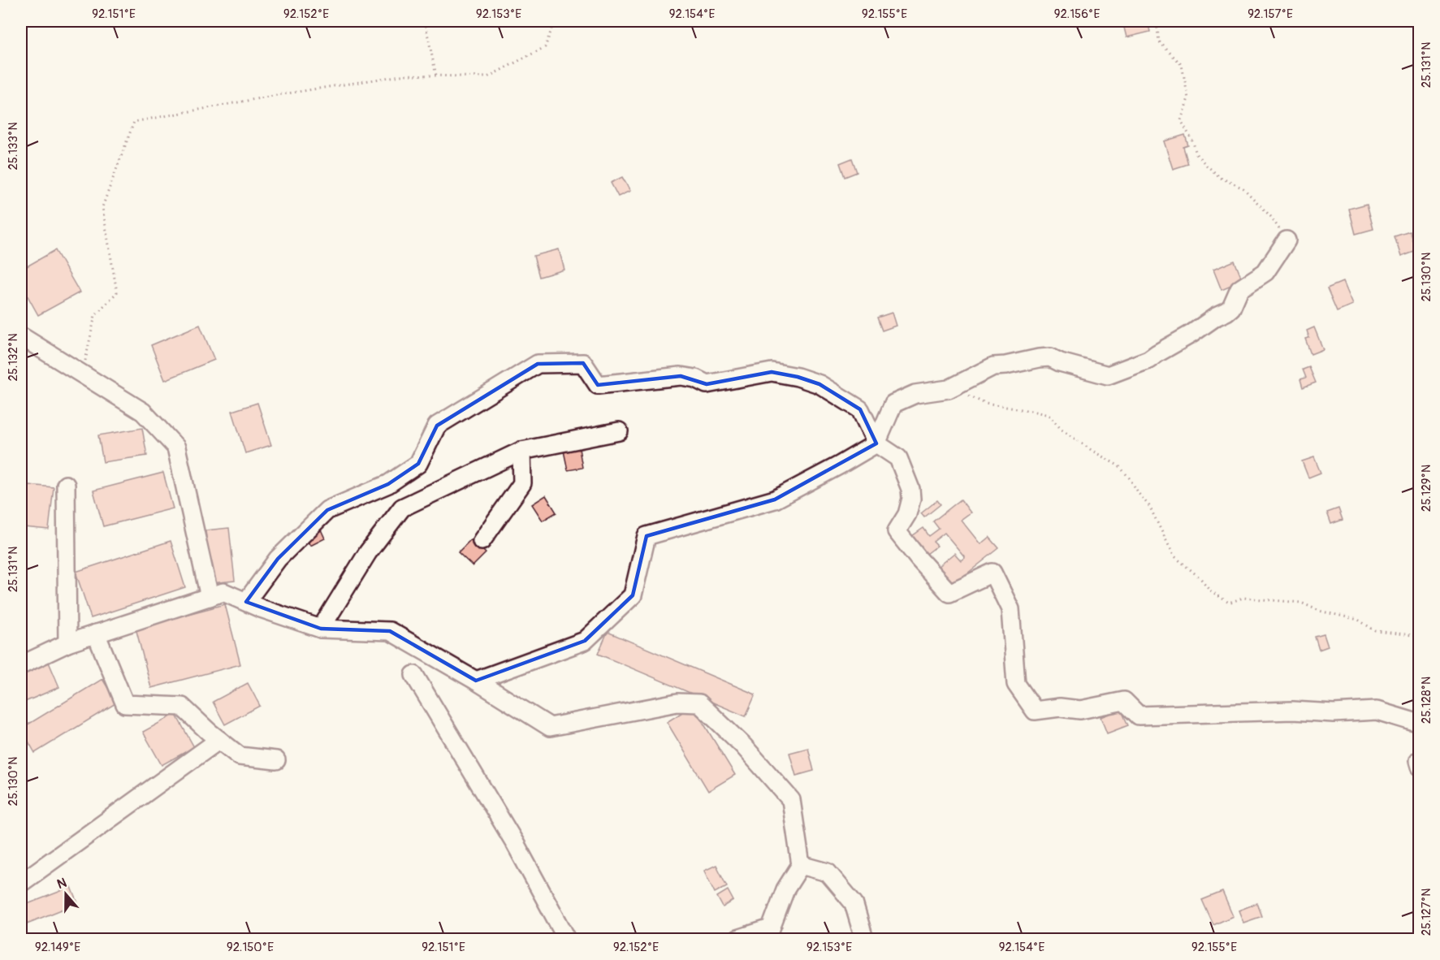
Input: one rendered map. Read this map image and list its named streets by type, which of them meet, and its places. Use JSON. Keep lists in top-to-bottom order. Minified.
{"north":"top","coordinates":["92.151°E","92.152°E","92.153°E","92.154°E","92.155°E","92.156°E","92.157°E","25.131°N","25.133°N","25.130°N","25.132°N","25.129°N","25.128°N","25.127°N","92.149°E","92.150°E"]}
